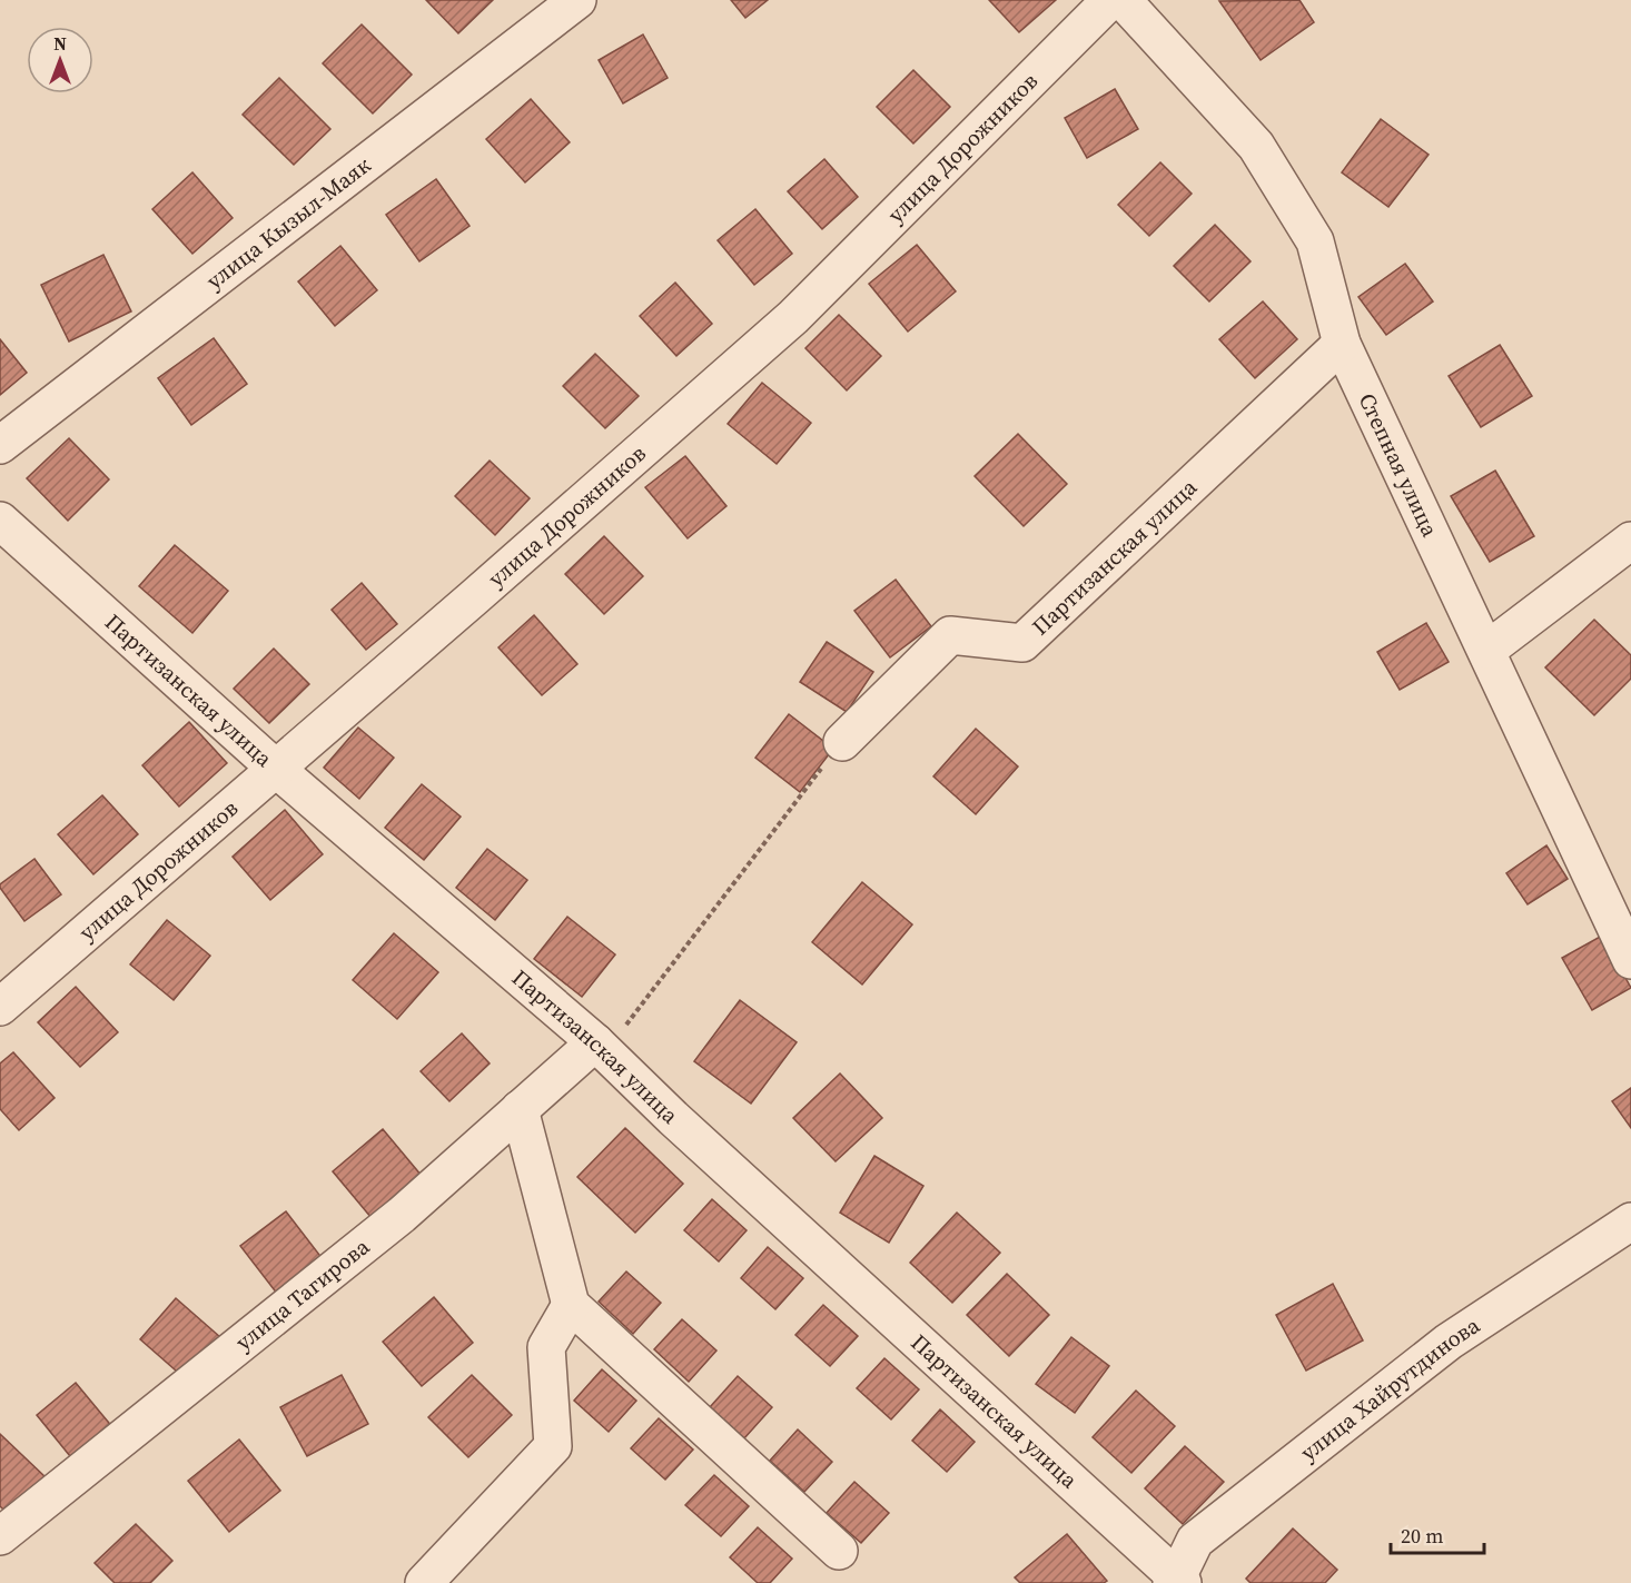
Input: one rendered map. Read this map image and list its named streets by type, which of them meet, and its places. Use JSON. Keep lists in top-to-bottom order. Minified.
{"streets":{"street":["улица Дорожников","улица Кызыл-Маяк","Степная улица","Партизанская улица","улица Тагирова","улица Хайрутдинова"]},"crossings":[["улица Дорожников","Партизанская улица"],["Степная улица","Партизанская улица"],["Партизанская улица","улица Тагирова"],["Партизанская улица","улица Хайрутдинова"]],"scale_bar":"20 m","north":"top"}
